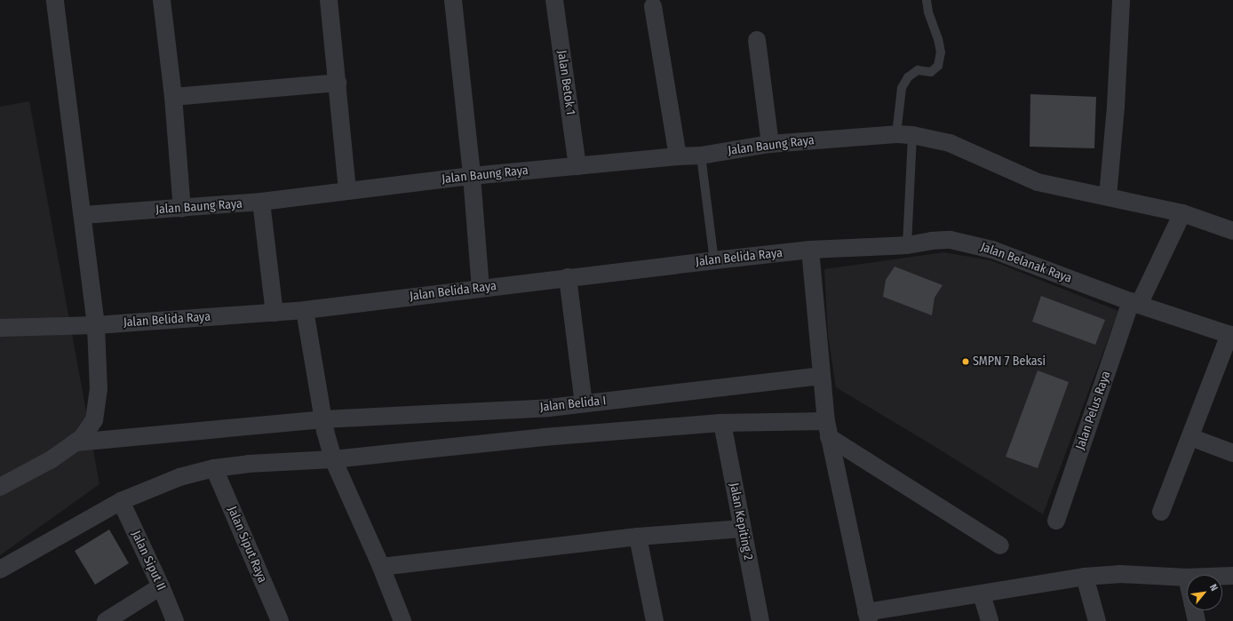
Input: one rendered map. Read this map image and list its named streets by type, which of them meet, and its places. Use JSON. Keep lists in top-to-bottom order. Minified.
{"streets":{"street":["Jalan Betok 1","Jalan Baung Raya","Jalan Belida Raya","Jalan Belanak Raya","Jalan Belida I","Jalan Pelus Raya","Jalan Kepiting 2","Jalan Siput Raya","Jalan Siput II"]},"crossings":[["Jalan Betok 1","Jalan Baung Raya"],["Jalan Baung Raya","Jalan Pelus Raya"],["Jalan Belida Raya","Jalan Belanak Raya"],["Jalan Belanak Raya","Jalan Pelus Raya"]],"places":["SMPN 7 Bekasi"],"north":"top right"}
